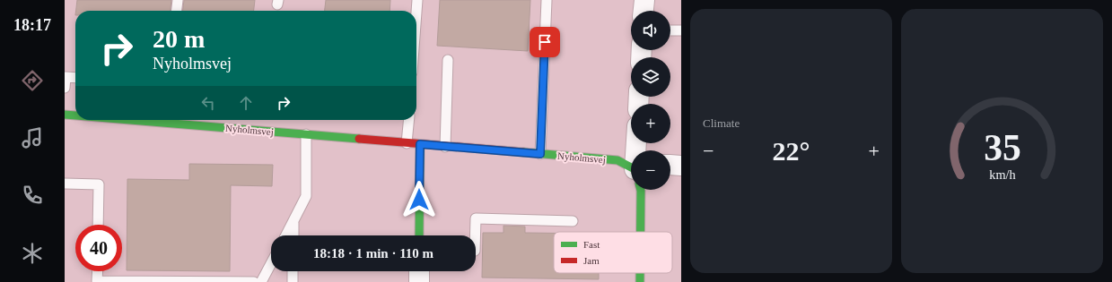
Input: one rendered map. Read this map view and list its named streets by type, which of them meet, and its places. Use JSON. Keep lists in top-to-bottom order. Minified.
{"streets":{"street":["Nyholmsvej"]},"legend":["Fast","Jam"],"page":{"tabs":"18:17","tile":"Climate","map_buttons":["+","−"],"turn":["20 m","Nyholmsvej"],"heat":["−","22°","+"],"limit":"40","trip":"18:18 · 1 min · 110 m","gauge":["35","km/h"]}}
